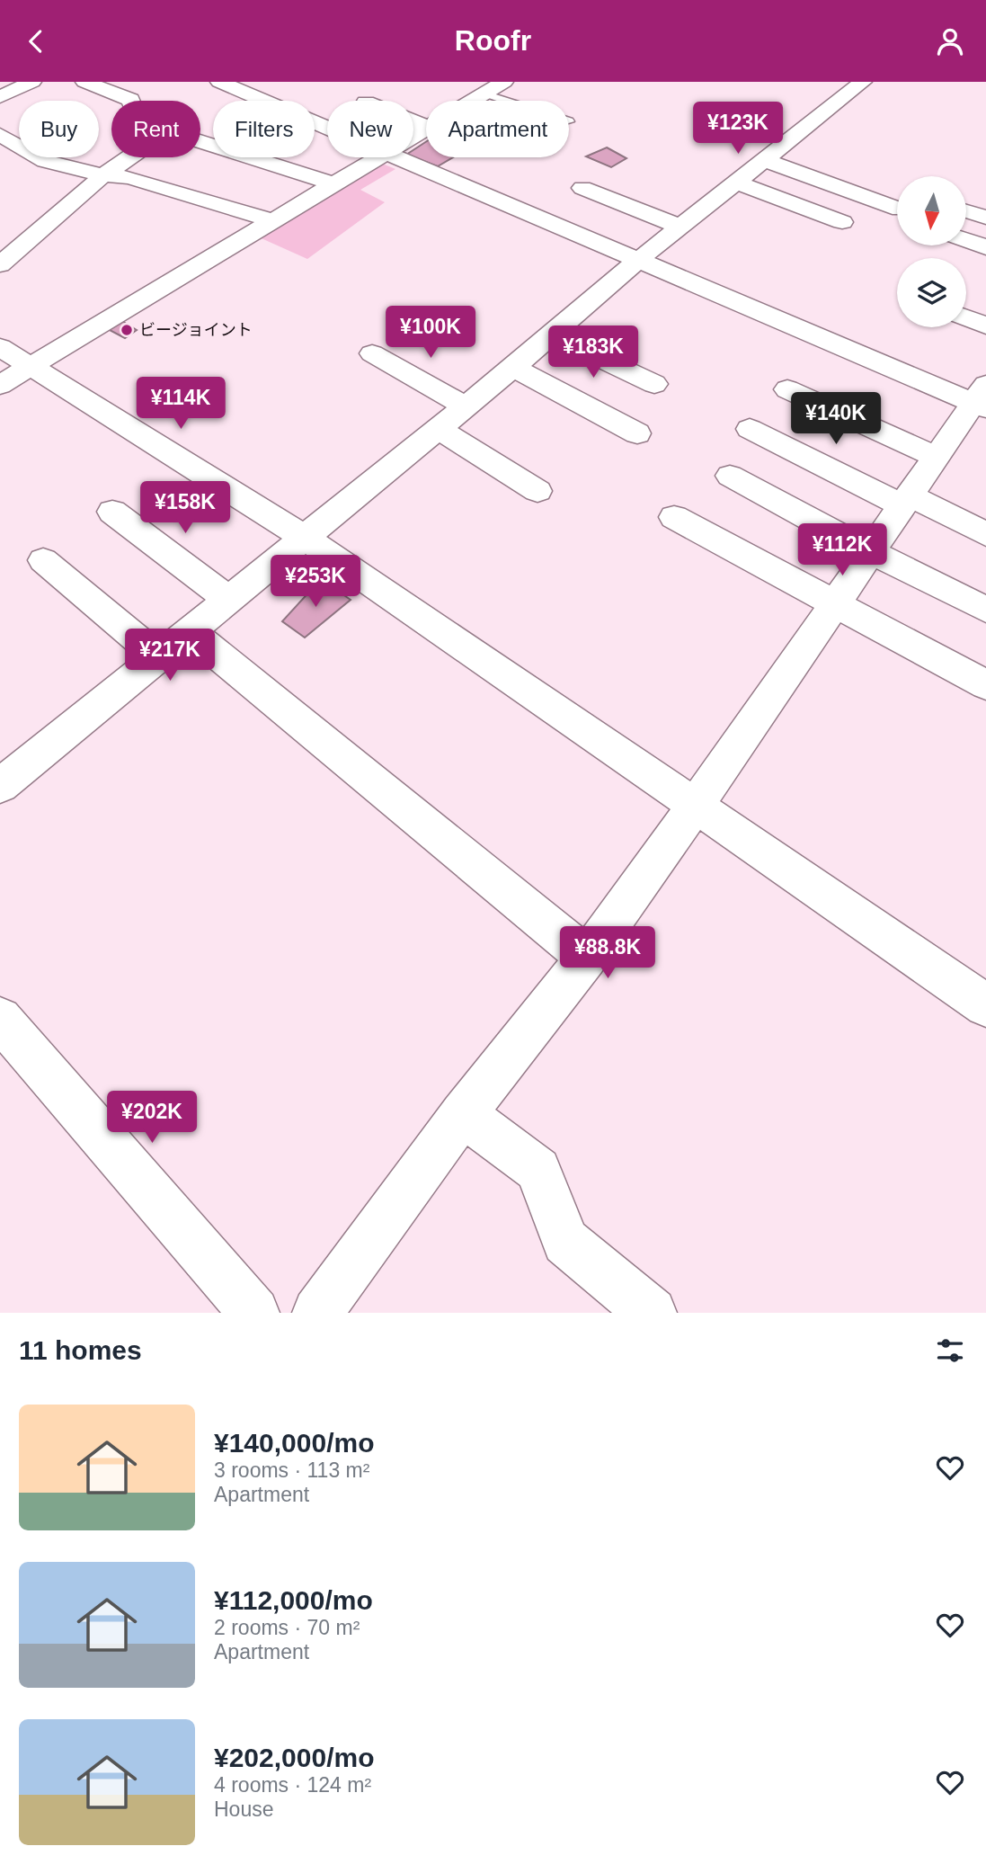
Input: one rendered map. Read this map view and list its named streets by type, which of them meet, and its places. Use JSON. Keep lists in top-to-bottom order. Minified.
{"places":["ビージョイント"],"north":"bottom","page":{"header":"Roofr","chip":["Buy","Rent","Filters","New","Apartment"],"price":["¥123K","¥100K","¥183K","¥114K","¥140K","¥158K","¥112K","¥253K","¥217K","¥88.8K","¥202K"],"heading":"11 homes","list":[{"name":"¥140,000/mo","note":"3 rooms · 113 m² · Apartment"},{"name":"¥112,000/mo","note":"2 rooms · 70 m² · Apartment"},{"name":"¥202,000/mo","note":"4 rooms · 124 m² · House"}]}}
